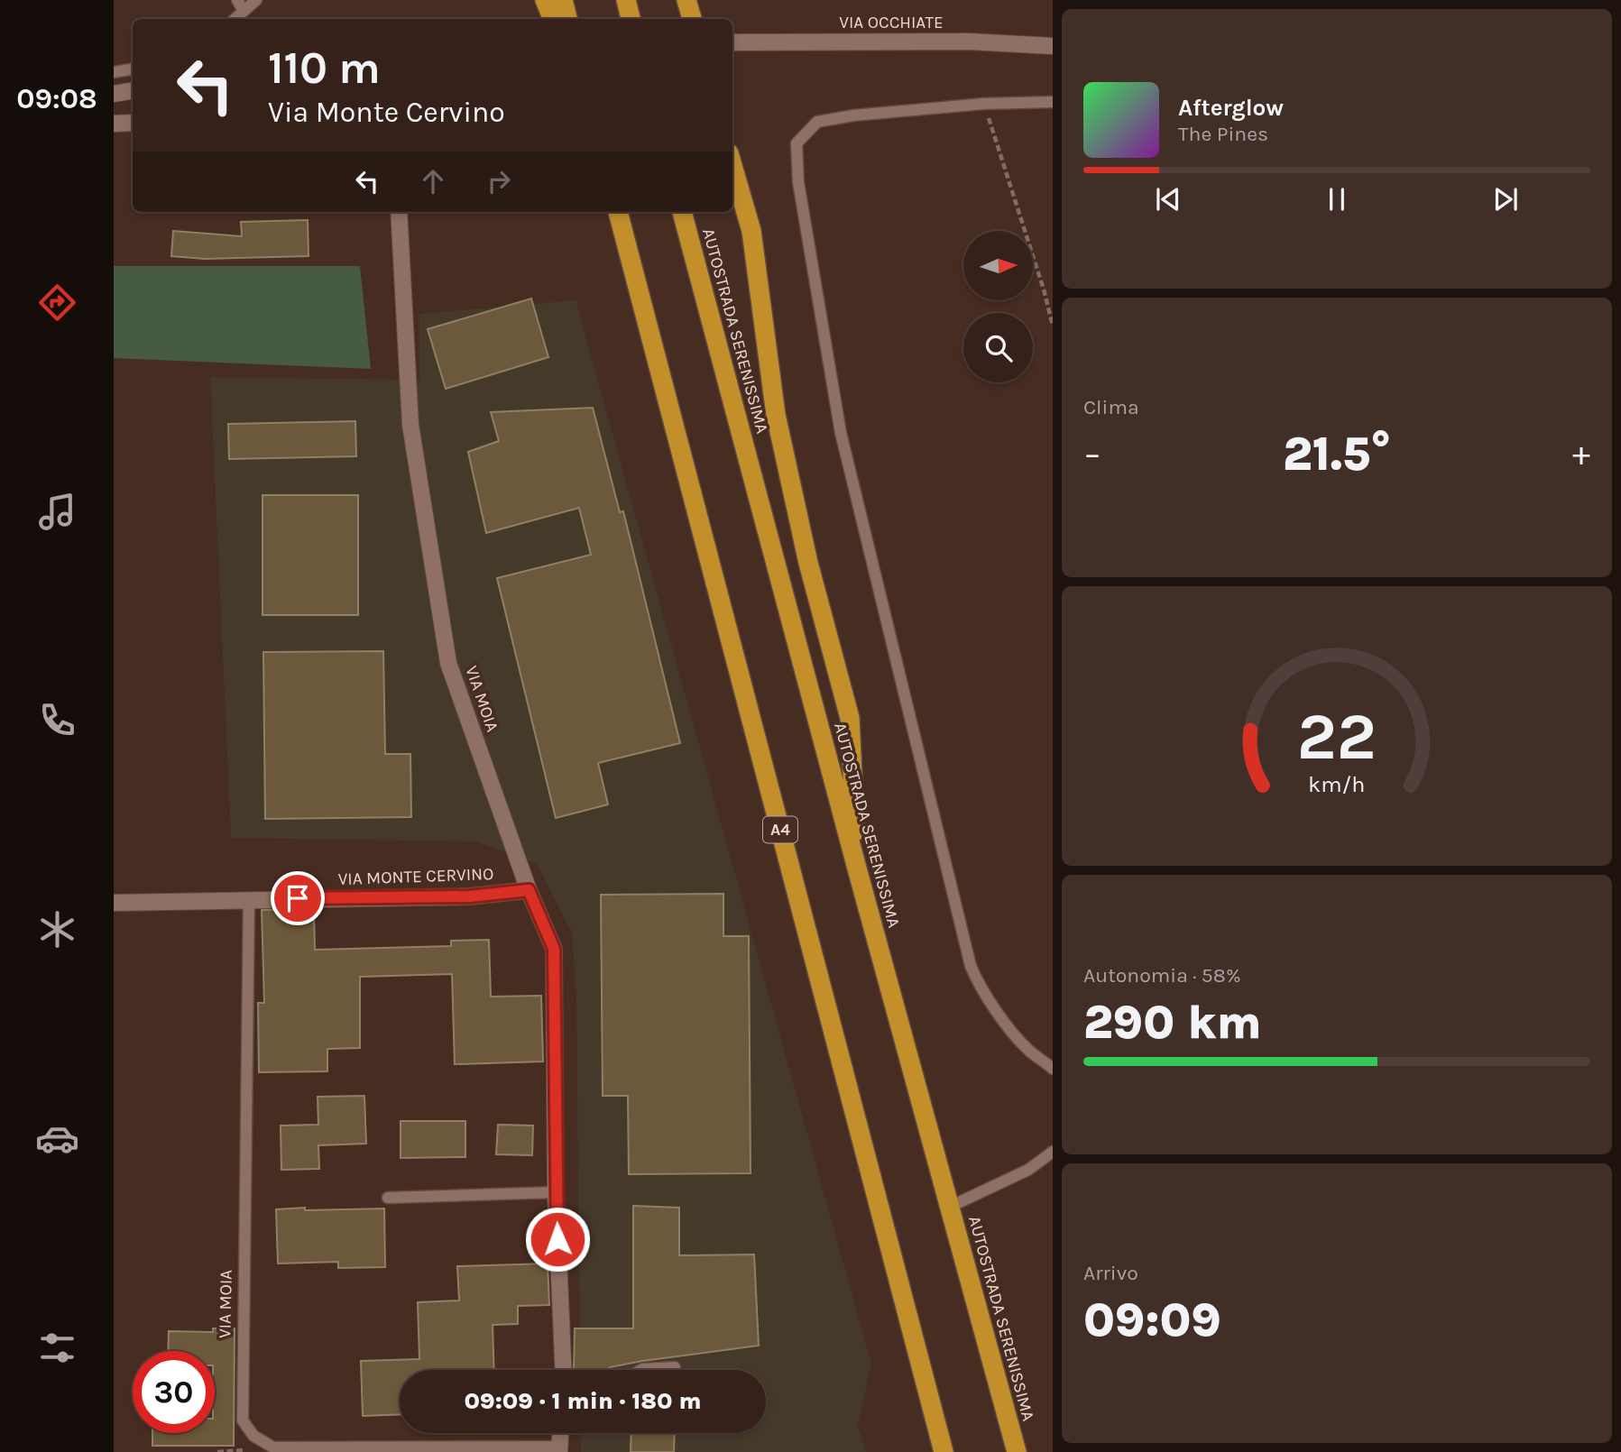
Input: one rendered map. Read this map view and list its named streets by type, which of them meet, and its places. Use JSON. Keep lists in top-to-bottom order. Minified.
{"streets":{"highway":["AUTOSTRADA SERENISSIMA","A4"],"street":["VIA OCCHIATE","VIA MOIA","VIA MONTE CERVINO"]},"crossings":[["VIA MOIA","VIA MONTE CERVINO"]],"north":"right","page":{"tabs":"09:08","turn":["110 m","Via Monte Cervino"],"song":["Afterglow","The Pines"],"tile":["Clima",["Autonomia · 58%","290 km"],["Arrivo","09:09"]],"heat":["−","21.5°","+"],"limit":"30","trip":"09:09 · 1 min · 180 m","gauge":["22","km/h"]}}
